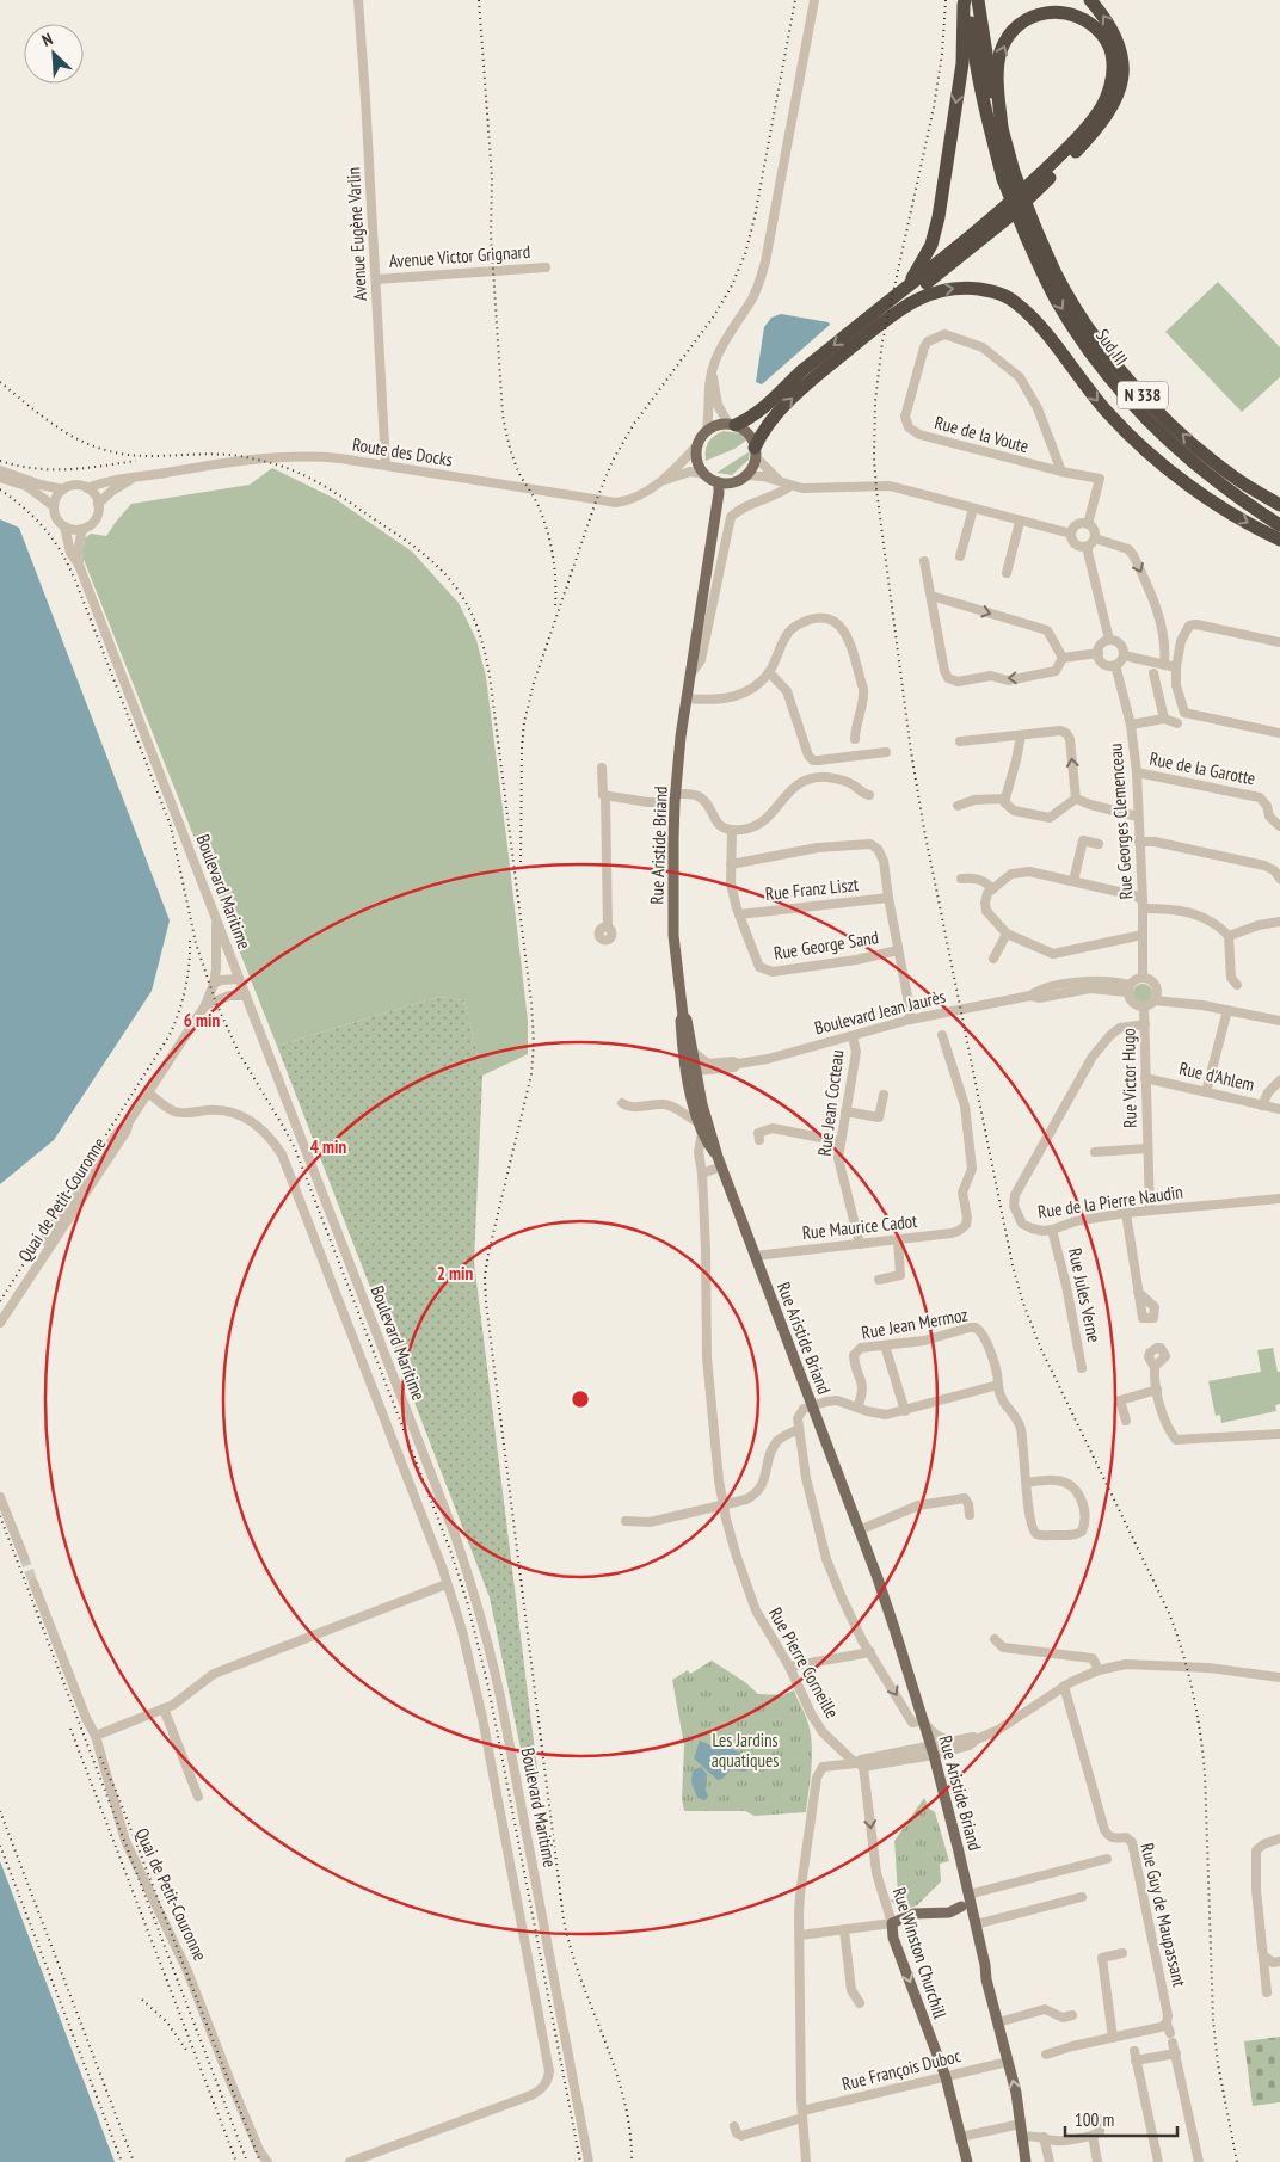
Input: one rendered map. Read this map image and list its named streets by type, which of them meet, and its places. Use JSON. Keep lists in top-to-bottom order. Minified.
{"streets":{"highway":["Sud III","N 338"],"main road":["Rue Aristide Briand","Rue Winston Churchill"],"street":["Avenue Eugène Varlin","Avenue Victor Grignard","Rue de la Voute","Route des Docks","Rue de la Garotte","Rue Georges Clemenceau","Rue Franz Liszt","Boulevard Maritime","Rue George Sand","Boulevard Jean Jaurès","Rue d'Ahlem","Rue Victor Hugo","Rue Jean Cocteau","Quai de Petit-Couronne","Rue de la Pierre Naudin","Rue Maurice Cadot","Rue Jules Verne","Rue Jean Mermoz","Rue Pierre Corneille","Rue Guy de Maupassant","Rue François Duboc"]},"crossings":[["Avenue Eugène Varlin","Avenue Victor Grignard"],["Avenue Eugène Varlin","Route des Docks"],["Sud III","N 338"],["Route des Docks","Boulevard Maritime"],["Rue de la Garotte","Rue Georges Clemenceau"],["Rue Georges Clemenceau","Boulevard Jean Jaurès"],["Rue Georges Clemenceau","Rue Victor Hugo"],["Rue Aristide Briand","Rue Maurice Cadot"],["Rue Aristide Briand","Rue Pierre Corneille"],["Rue Aristide Briand","Rue François Duboc"],["Rue Franz Liszt","Rue George Sand"],["Boulevard Maritime","Quai de Petit-Couronne"],["Boulevard Jean Jaurès","Rue Victor Hugo"],["Boulevard Jean Jaurès","Rue Jean Cocteau"],["Rue d'Ahlem","Rue Victor Hugo"],["Rue Victor Hugo","Rue de la Pierre Naudin"],["Rue Jean Cocteau","Rue Maurice Cadot"],["Rue de la Pierre Naudin","Rue Jules Verne"],["Rue Pierre Corneille","Rue Winston Churchill"],["Rue Winston Churchill","Rue François Duboc"]],"one_way":["Rue Winston Churchill"],"parks":["Les Jardins aquatiques"],"scale_bar":"100 m","north":"top left","rings":["6 min","4 min","2 min"]}
